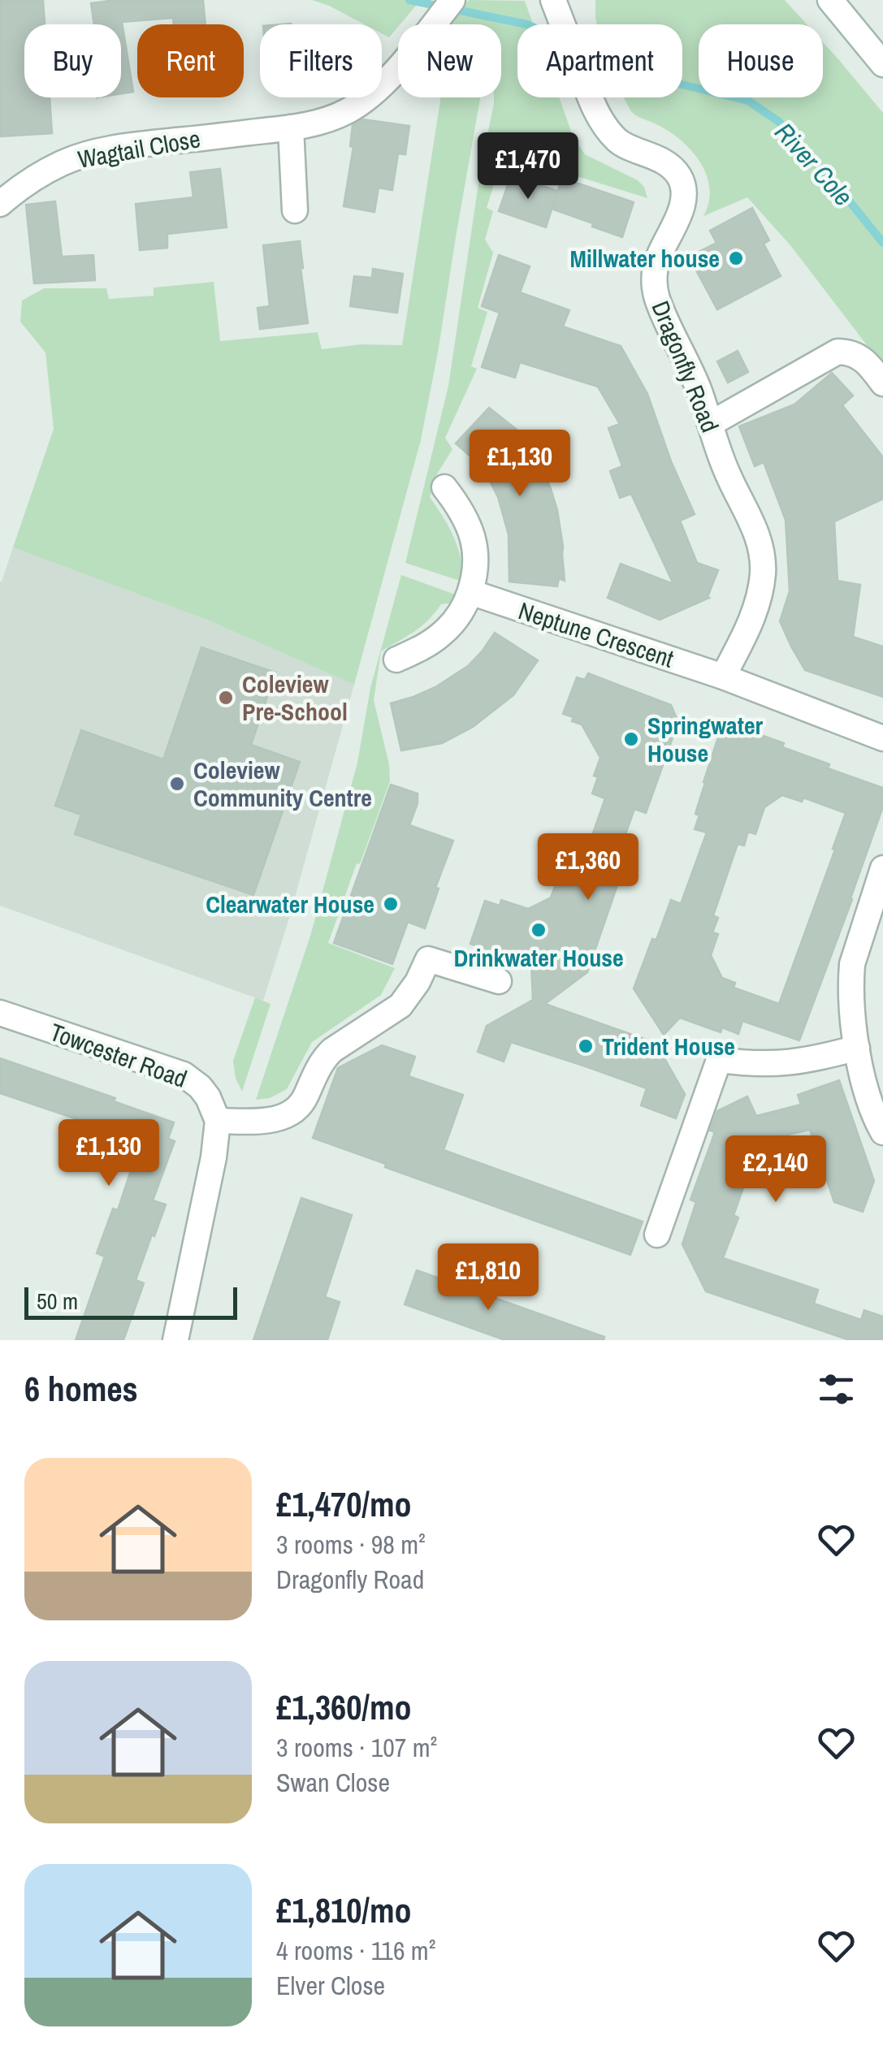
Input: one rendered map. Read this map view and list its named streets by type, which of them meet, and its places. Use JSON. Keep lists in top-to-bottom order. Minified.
{"streets":{"street":["Wagtail Close","Dragonfly Road","Neptune Crescent","Towcester Road"]},"crossings":[["Dragonfly Road","Neptune Crescent"]],"water":["River Cole"],"places":["Millwater house","Coleview Pre-School","Springwater House","Coleview Community Centre","Clearwater House","Drinkwater House","Trident House"],"scale_bar":"50 m","page":{"chip":["Buy","Rent","Filters","New","Apartment","House"],"price":["£1,470","£1,130","£1,360","£1,130","£2,140","£1,810"],"scale":"50 m","heading":"6 homes","list":[{"name":"£1,470/mo","note":"3 rooms · 98 m² · Dragonfly Road"},{"name":"£1,360/mo","note":"3 rooms · 107 m² · Swan Close"},{"name":"£1,810/mo","note":"4 rooms · 116 m² · Elver Close"}]}}
